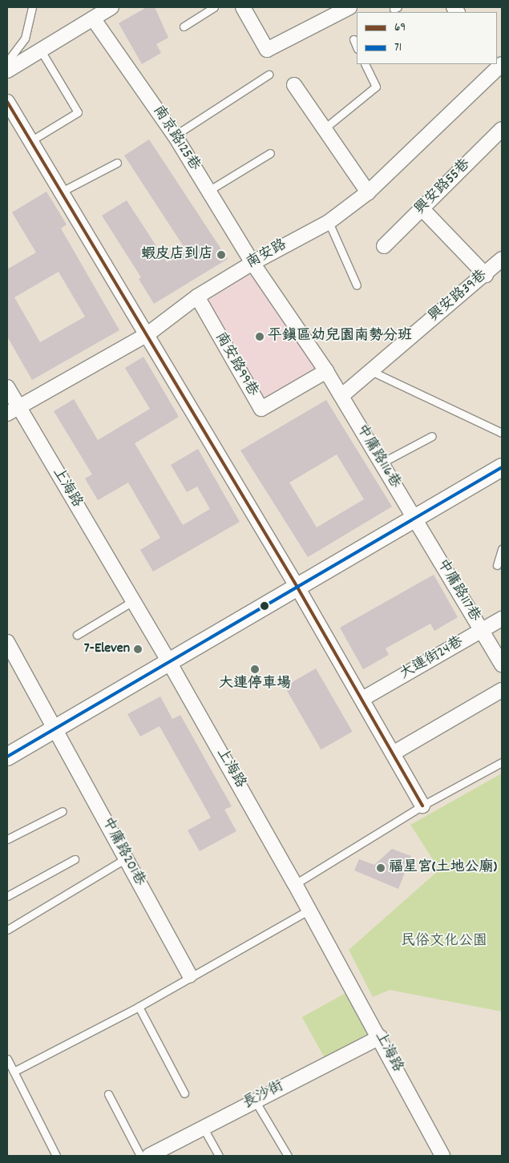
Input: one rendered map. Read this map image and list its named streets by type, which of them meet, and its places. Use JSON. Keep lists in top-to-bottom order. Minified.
{"streets":{"street":["南京路125巷","興安路55巷","南安路","興安路39巷","南安路99巷","中庸路116巷","上海路","中庸路117巷","大連街24巷","中庸路201巷","長沙街"]},"crossings":[["南京路125巷","南安路"],["南京路125巷","南安路99巷"],["南京路125巷","中庸路116巷"],["南安路","南安路99巷"],["南安路","上海路"],["興安路39巷","中庸路116巷"],["南安路99巷","中庸路116巷"],["中庸路116巷","中庸路117巷"],["上海路","長沙街"],["中庸路117巷","大連街24巷"]],"parks":["民俗文化公園"],"places":["蝦皮店到店","平鎮區幼兒園南勢分班","7-Eleven","大連停車場","福星宮(土地公廟)"],"lines":["transit line 69","transit line 71"],"legend":["69","71"]}
